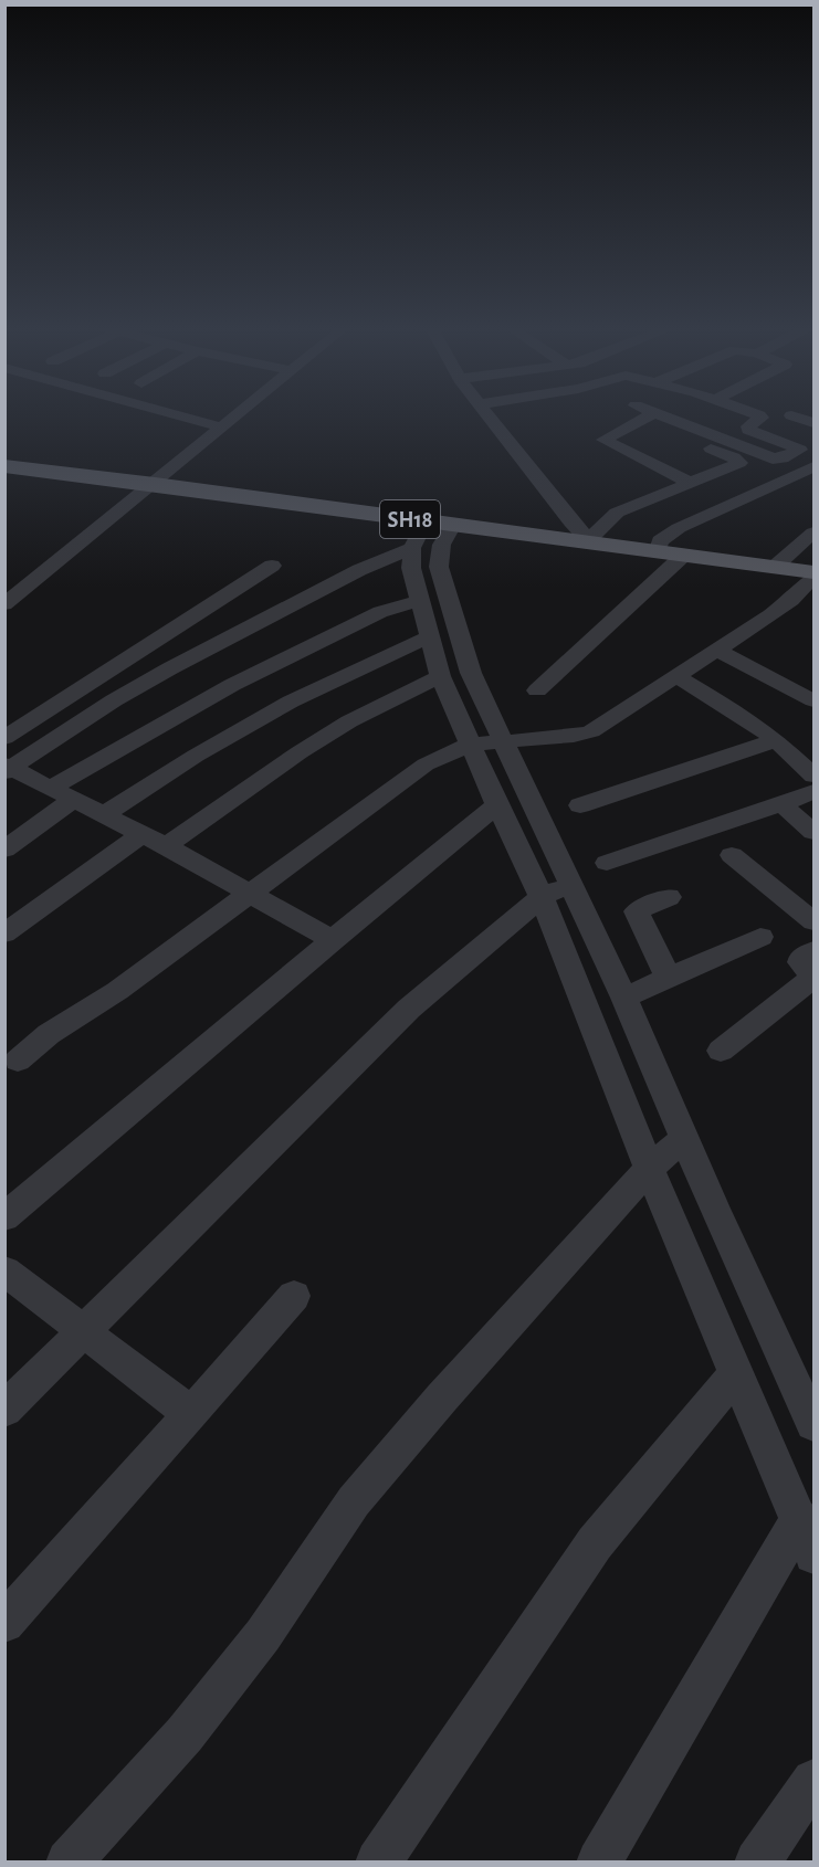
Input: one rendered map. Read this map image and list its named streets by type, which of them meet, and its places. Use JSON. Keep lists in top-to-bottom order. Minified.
{"streets":{"main road":["SH18"]}}
